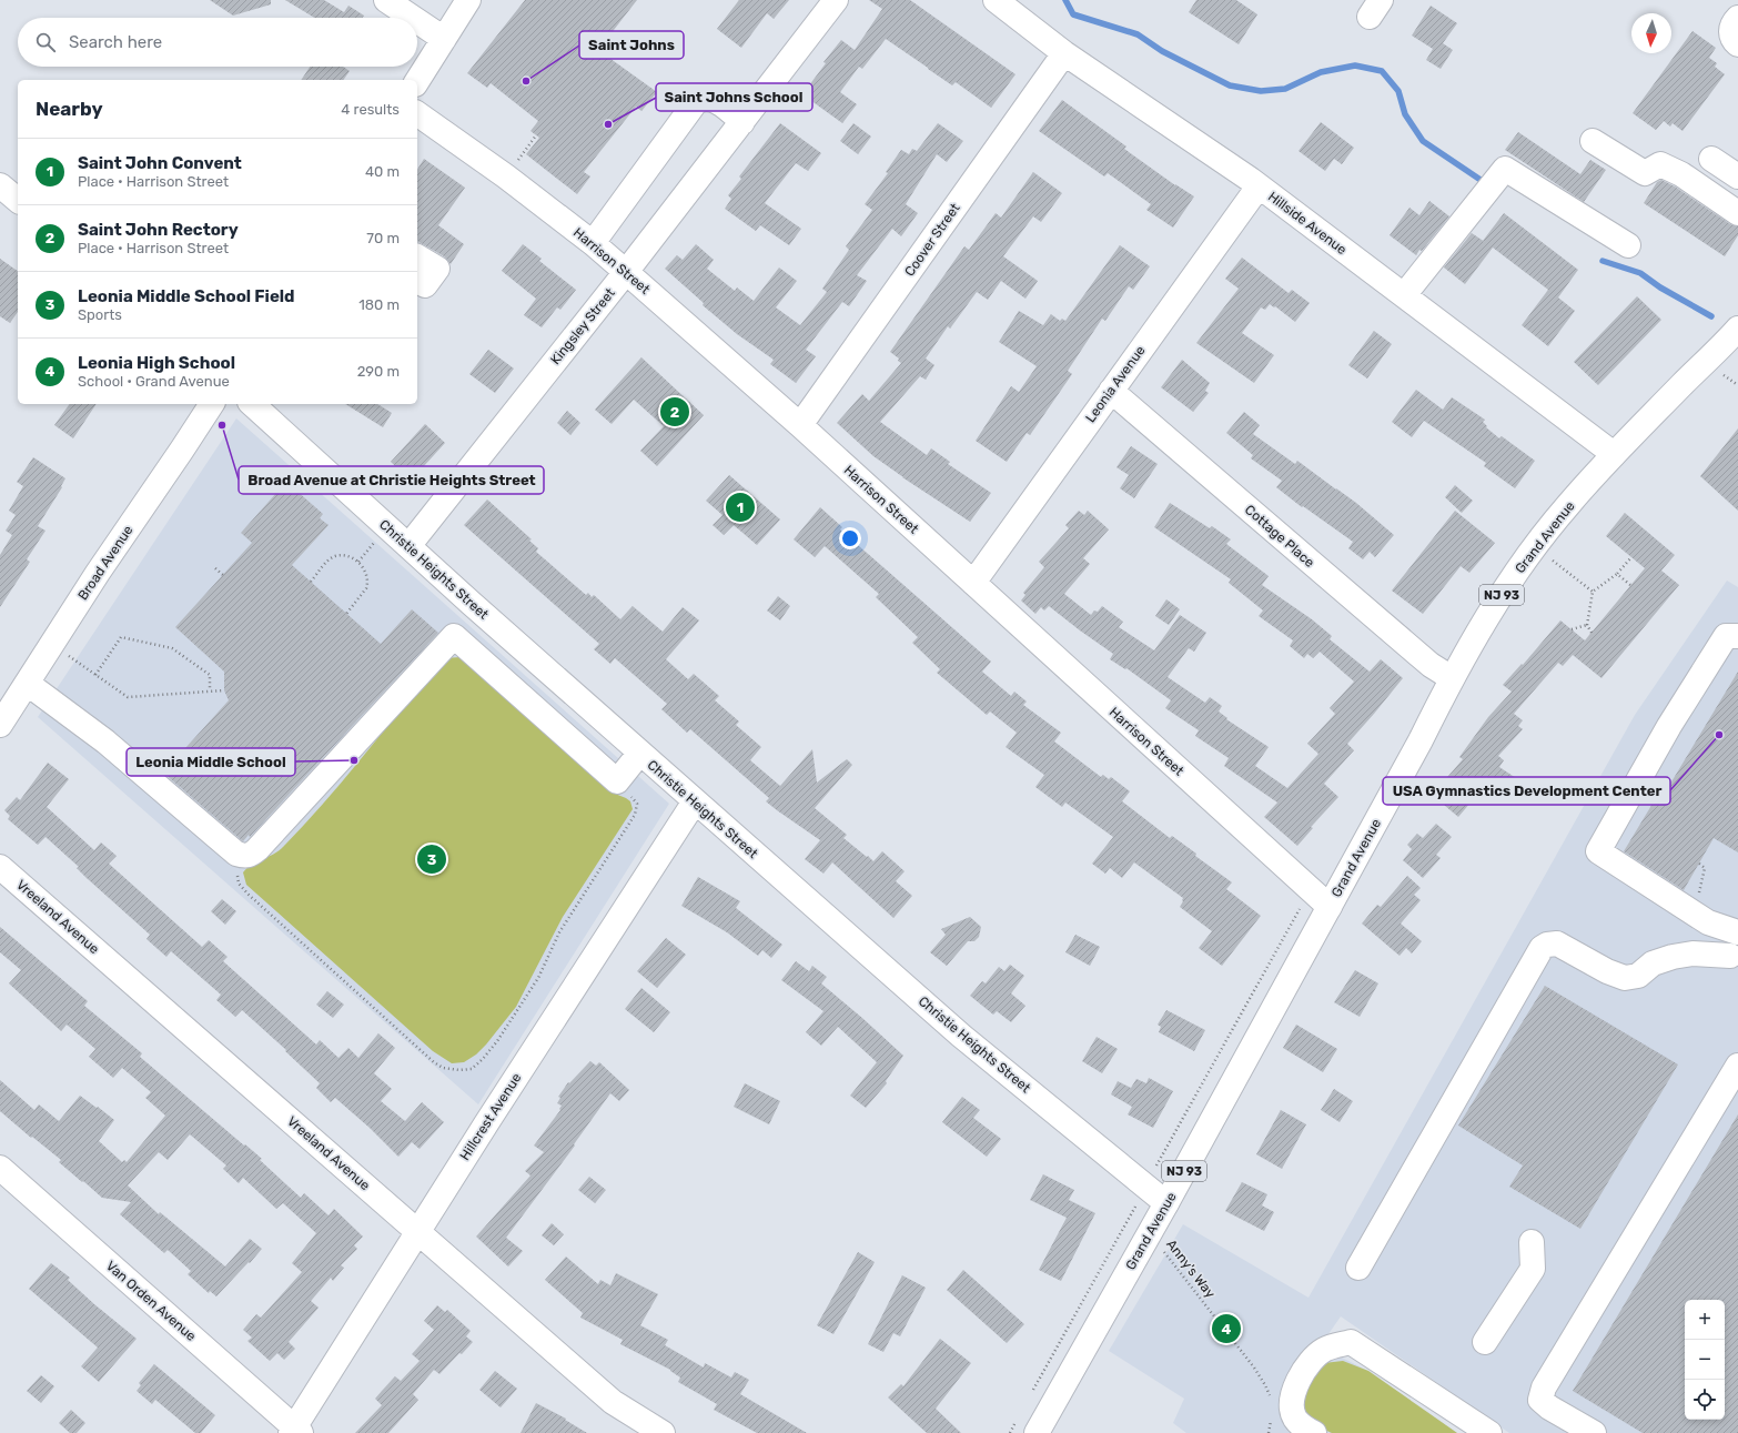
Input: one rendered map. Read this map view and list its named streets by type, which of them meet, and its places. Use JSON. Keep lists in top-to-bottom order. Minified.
{"streets":{"street":["Hillside Avenue","Coover Street","Harrison Street","Kingsley Street","Leonia Avenue","Cottage Place","Grand Avenue","Broad Avenue","Christie Heights Street","NJ 93","Vreeland Avenue","Hillcrest Avenue","Van Orden Avenue"],"path":["Anny's Way"]},"crossings":[["Hillside Avenue","Coover Street"],["Hillside Avenue","Leonia Avenue"],["Hillside Avenue","Grand Avenue"],["Coover Street","Harrison Street"],["Harrison Street","Kingsley Street"],["Harrison Street","Leonia Avenue"],["Harrison Street","Grand Avenue"],["Kingsley Street","Christie Heights Street"],["Leonia Avenue","Cottage Place"],["Cottage Place","Grand Avenue"],["Grand Avenue","Christie Heights Street"],["Grand Avenue","Anny's Way"],["Christie Heights Street","Hillcrest Avenue"],["Vreeland Avenue","Hillcrest Avenue"],["Hillcrest Avenue","Van Orden Avenue"]],"places":["Saint Johns","Saint Johns School","Broad Avenue at Christie Heights Street","USA Gymnastics Development Center","Leonia Middle School"],"north":"bottom","page":{"search":"Search here","heading":["Nearby","4 results"],"list":[{"mark":"1","name":"Saint John Convent","note":"Place · Harrison Street","value":"40 m"},{"mark":"2","name":"Saint John Rectory","note":"Place · Harrison Street","value":"70 m"},{"mark":"3","name":"Leonia Middle School Field","note":"Sports","value":"180 m"},{"mark":"4","name":"Leonia High School","note":"School · Grand Avenue","value":"290 m"}],"pins":["2","1","3","4"],"map_buttons":["+","−"]}}
